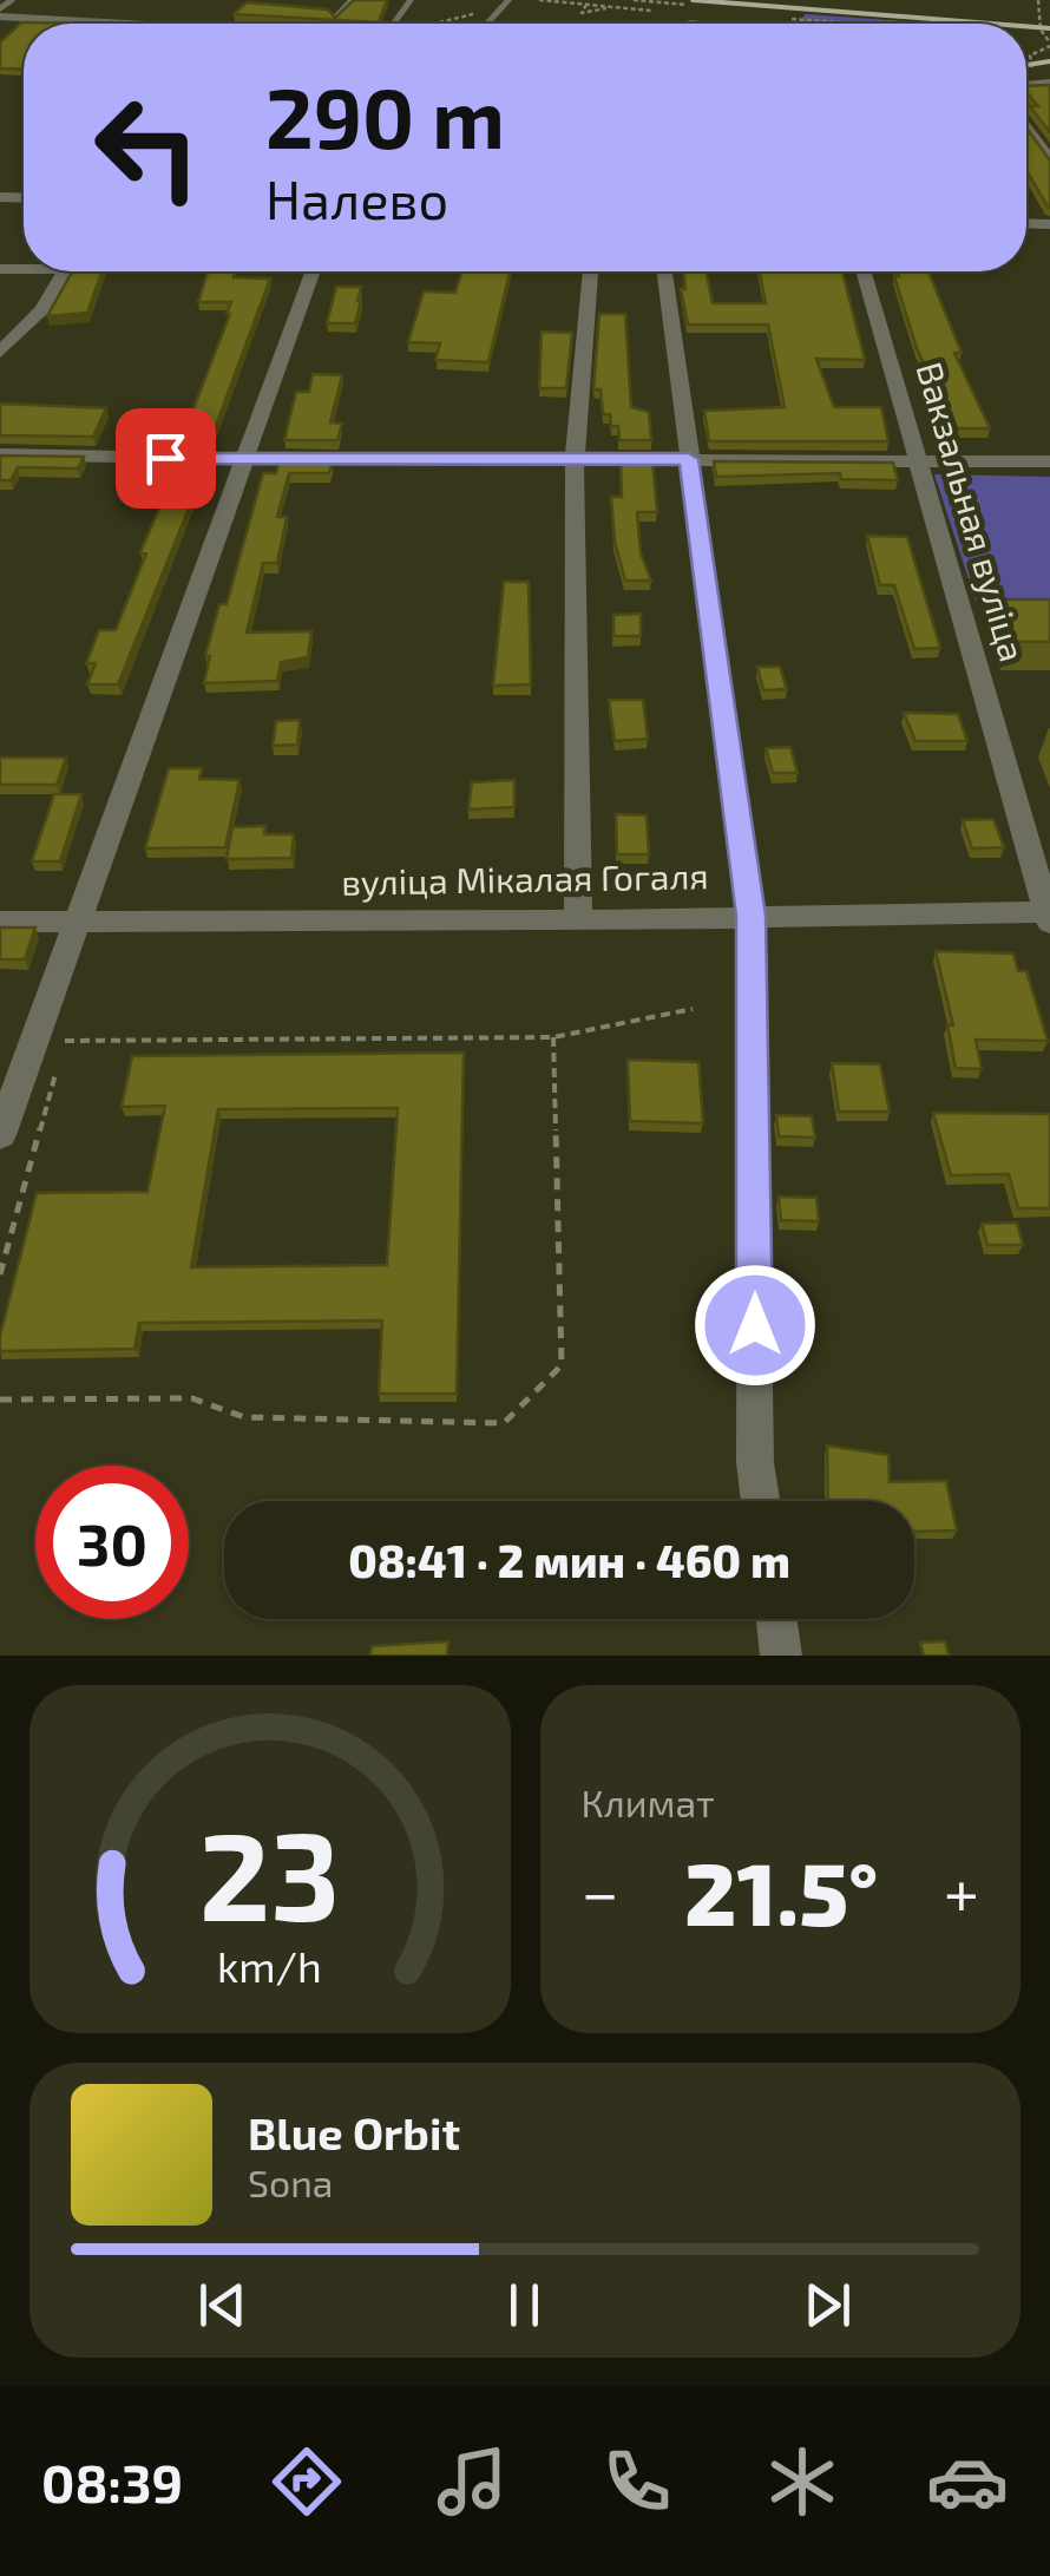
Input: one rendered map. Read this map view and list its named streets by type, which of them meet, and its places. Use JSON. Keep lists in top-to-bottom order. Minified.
{"streets":{"street":["Вакзальная вуліца","вуліца Мікалая Гогаля"]},"crossings":[["Вакзальная вуліца","вуліца Мікалая Гогаля"]],"page":{"turn":["290 m","Налево"],"limit":"30","trip":"08:41 · 2 мин · 460 m","tile":"Климат","heat":["−","21.5°","+"],"song":["Blue Orbit","Sona"],"tabs":"08:39","gauge":["23","km/h"]}}
